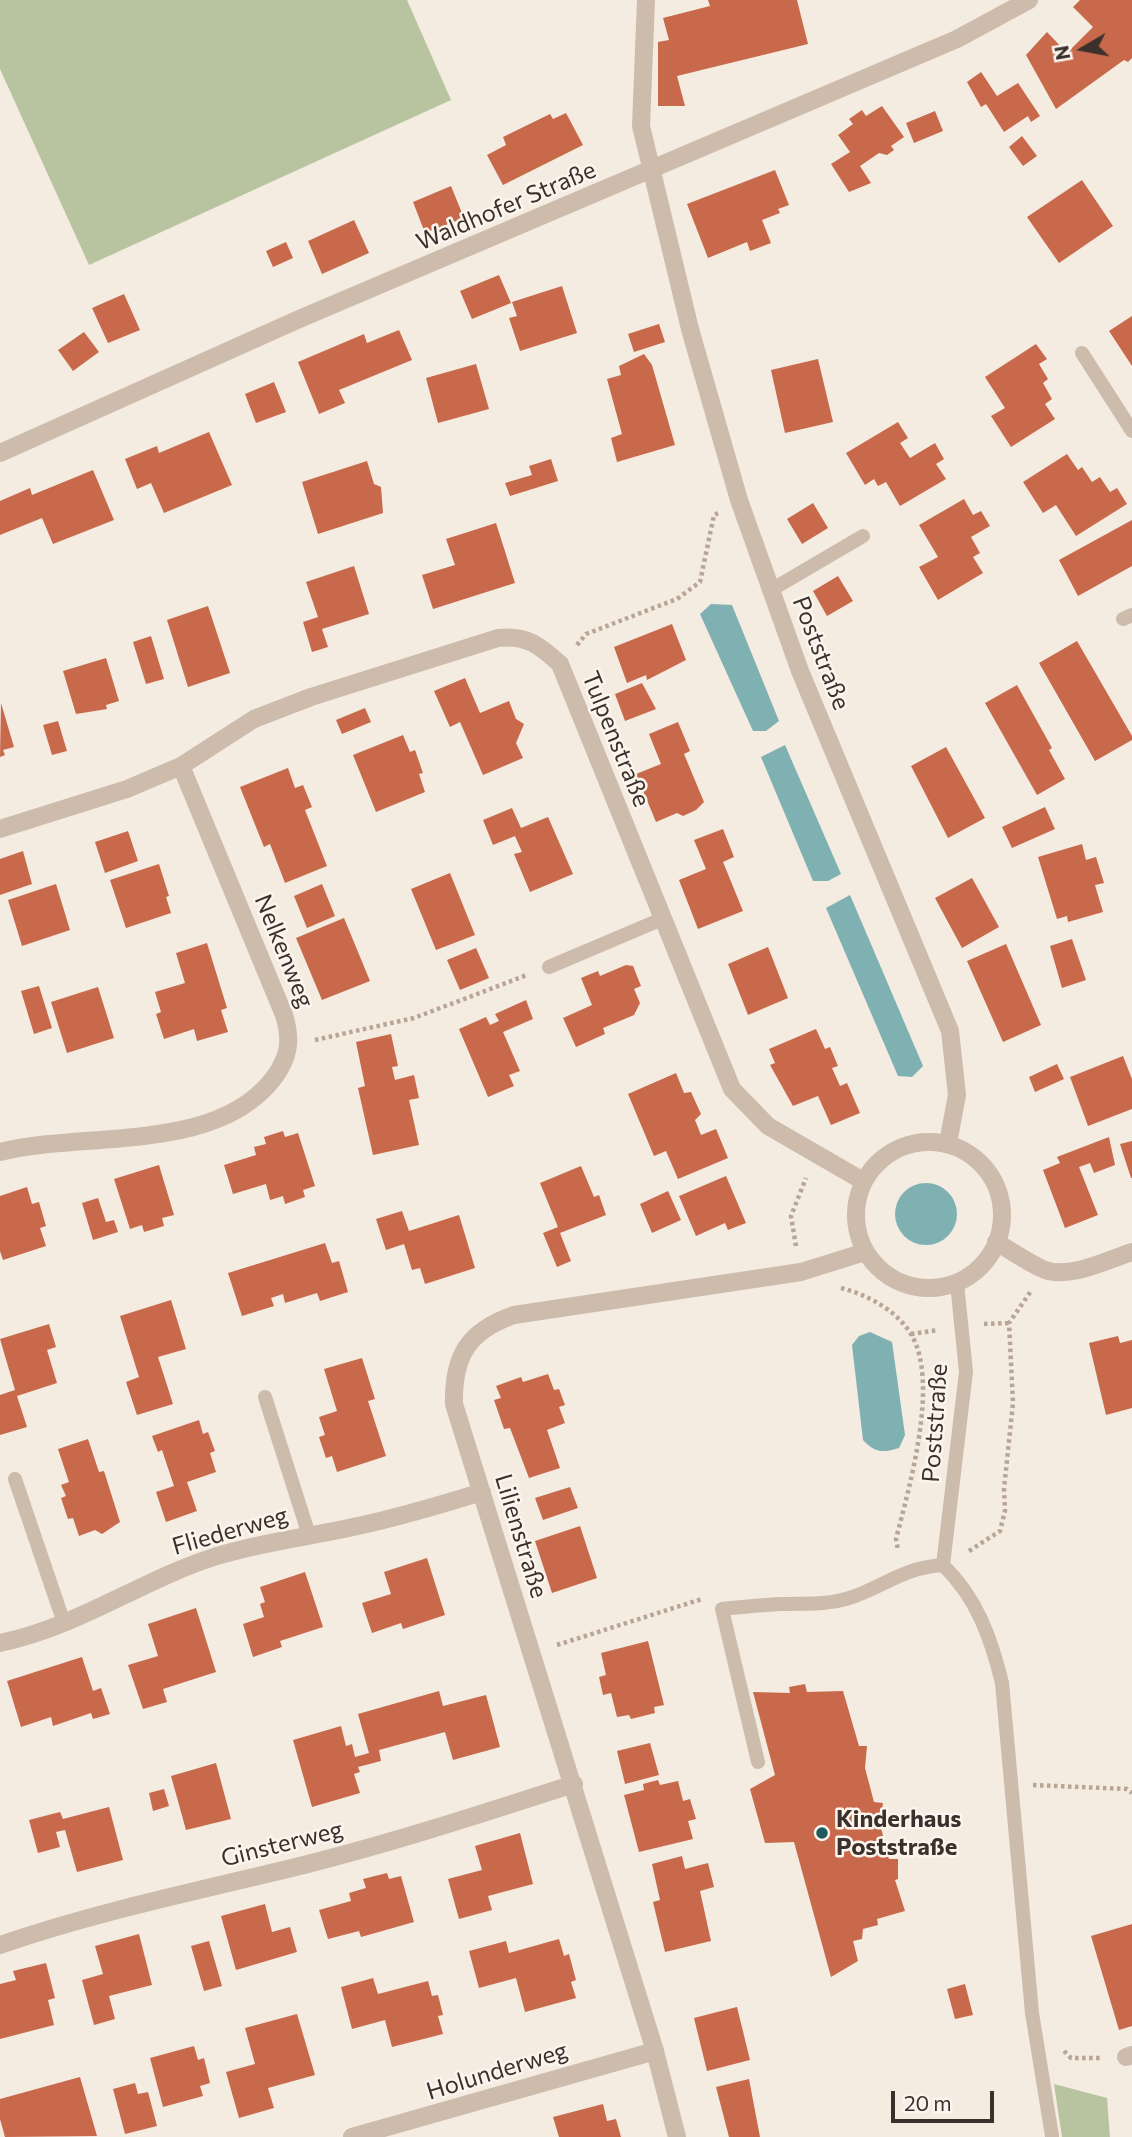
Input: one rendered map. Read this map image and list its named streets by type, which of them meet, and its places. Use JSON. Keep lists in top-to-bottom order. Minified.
{"streets":{"street":["Waldhofer Straße","Poststraße","Tulpenstraße","Nelkenweg","Fliederweg","Lilienstraße","Ginsterweg","Holunderweg"]},"crossings":[["Waldhofer Straße","Poststraße"],["Poststraße","Tulpenstraße"],["Poststraße","Lilienstraße"],["Tulpenstraße","Nelkenweg"],["Tulpenstraße","Lilienstraße"],["Fliederweg","Lilienstraße"],["Lilienstraße","Ginsterweg"],["Lilienstraße","Holunderweg"]],"places":["Kinderhaus Poststraße"],"scale_bar":"20 m","north":"left"}
